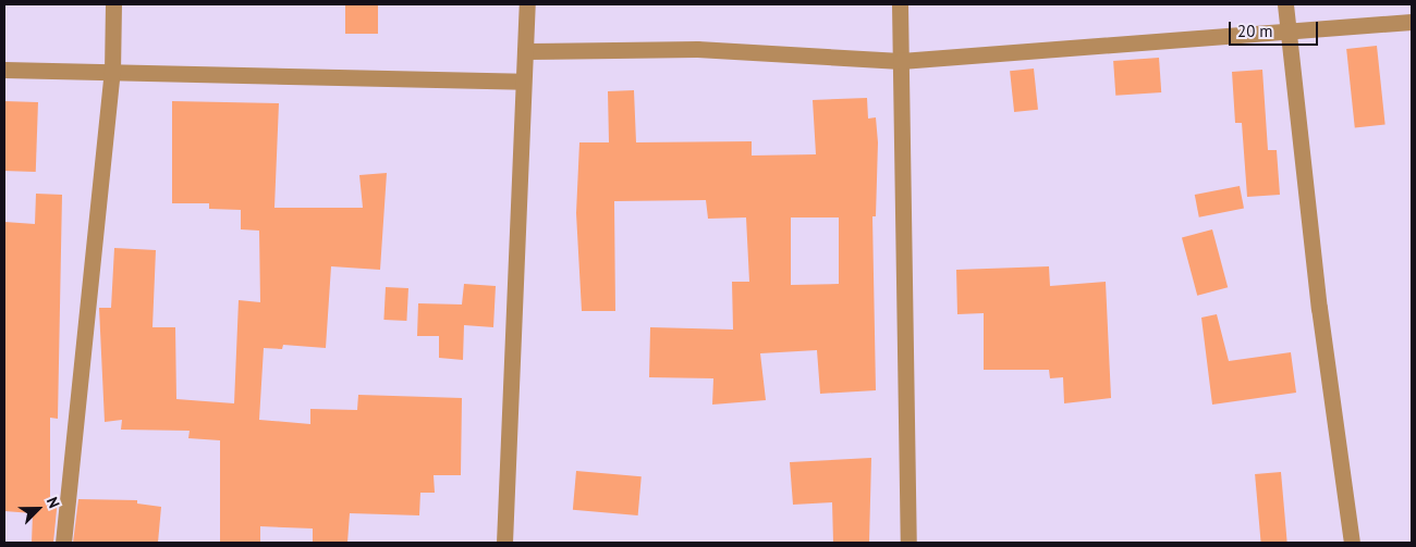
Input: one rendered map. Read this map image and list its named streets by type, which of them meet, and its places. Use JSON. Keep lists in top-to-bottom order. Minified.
{"scale_bar":"20 m","north":"top right"}
